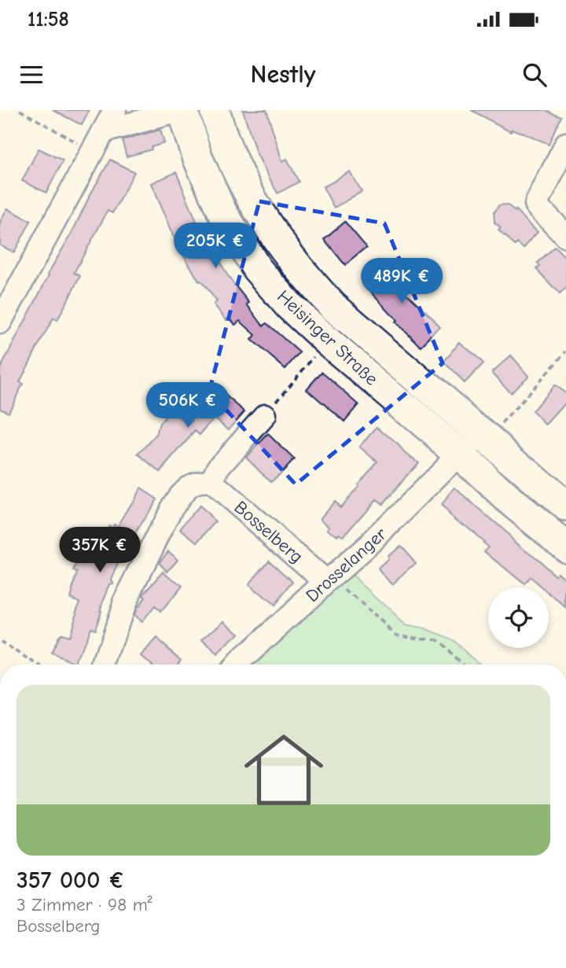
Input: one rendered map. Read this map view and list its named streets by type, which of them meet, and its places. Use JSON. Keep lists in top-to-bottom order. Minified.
{"streets":{"main road":["Heisinger Straße"],"street":["Bosselberg","Drosselanger"]},"crossings":[["Heisinger Straße","Drosselanger"],["Bosselberg","Drosselanger"]],"page":{"status":"11:58","header":"Nestly","price":["205K €","489K €","506K €","357K €"],"list":[{"name":"357 000 €","note":"3 Zimmer · 98 m² · Bosselberg"}]}}
